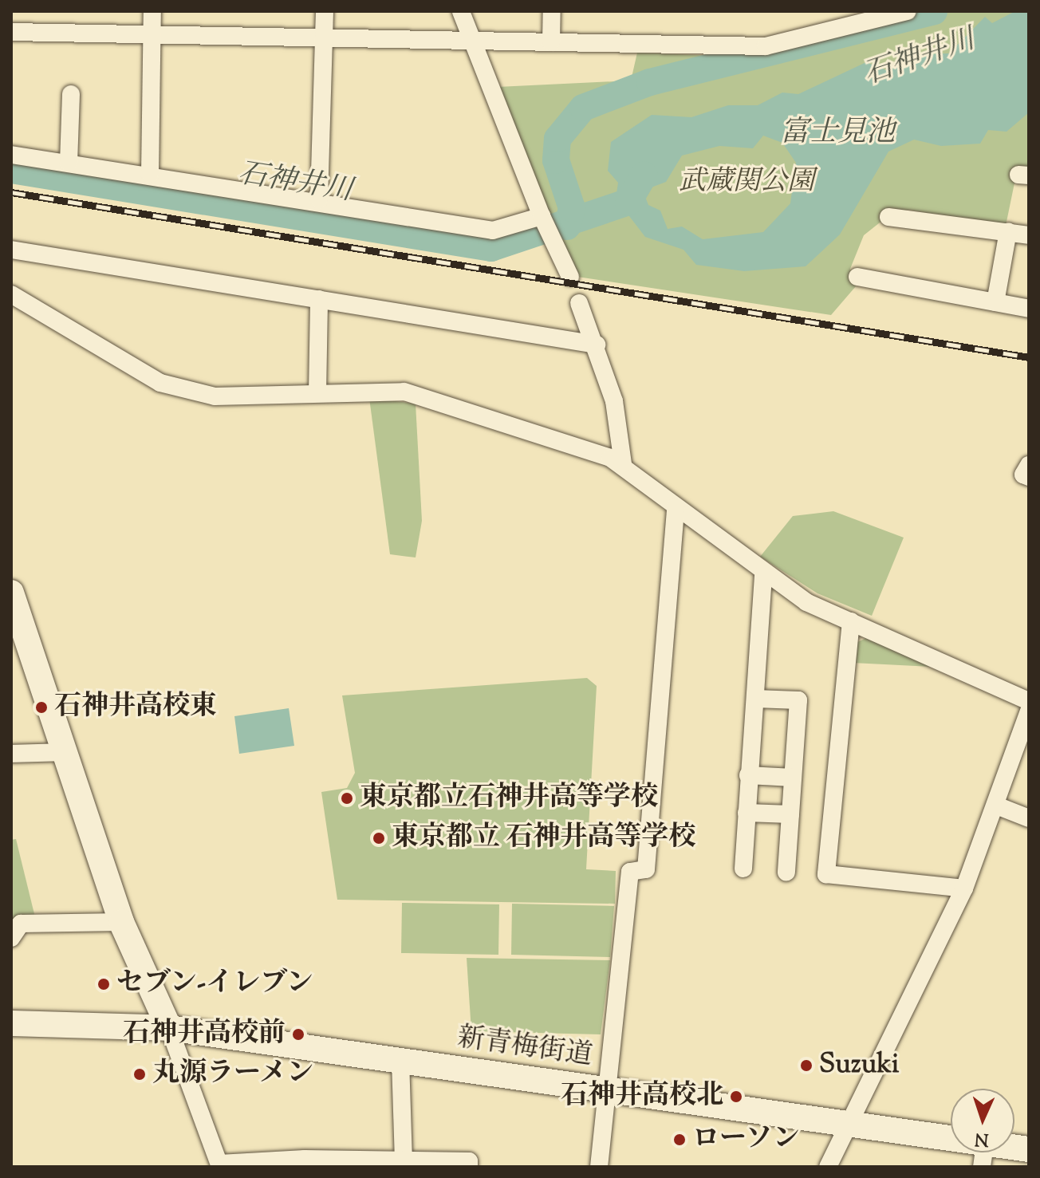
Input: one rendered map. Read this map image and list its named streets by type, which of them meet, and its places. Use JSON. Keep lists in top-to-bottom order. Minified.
{"streets":{"main road":["新青梅街道"]},"water":["石神井川","富士見池"],"parks":["武蔵関公園"],"places":["石神井高校東","東京都立石神井高等学校","東京都立 石神井高等学校","セブン-イレブン","石神井高校前","Suzuki","丸源ラーメン","石神井高校北","ローソン"],"north":"bottom"}
